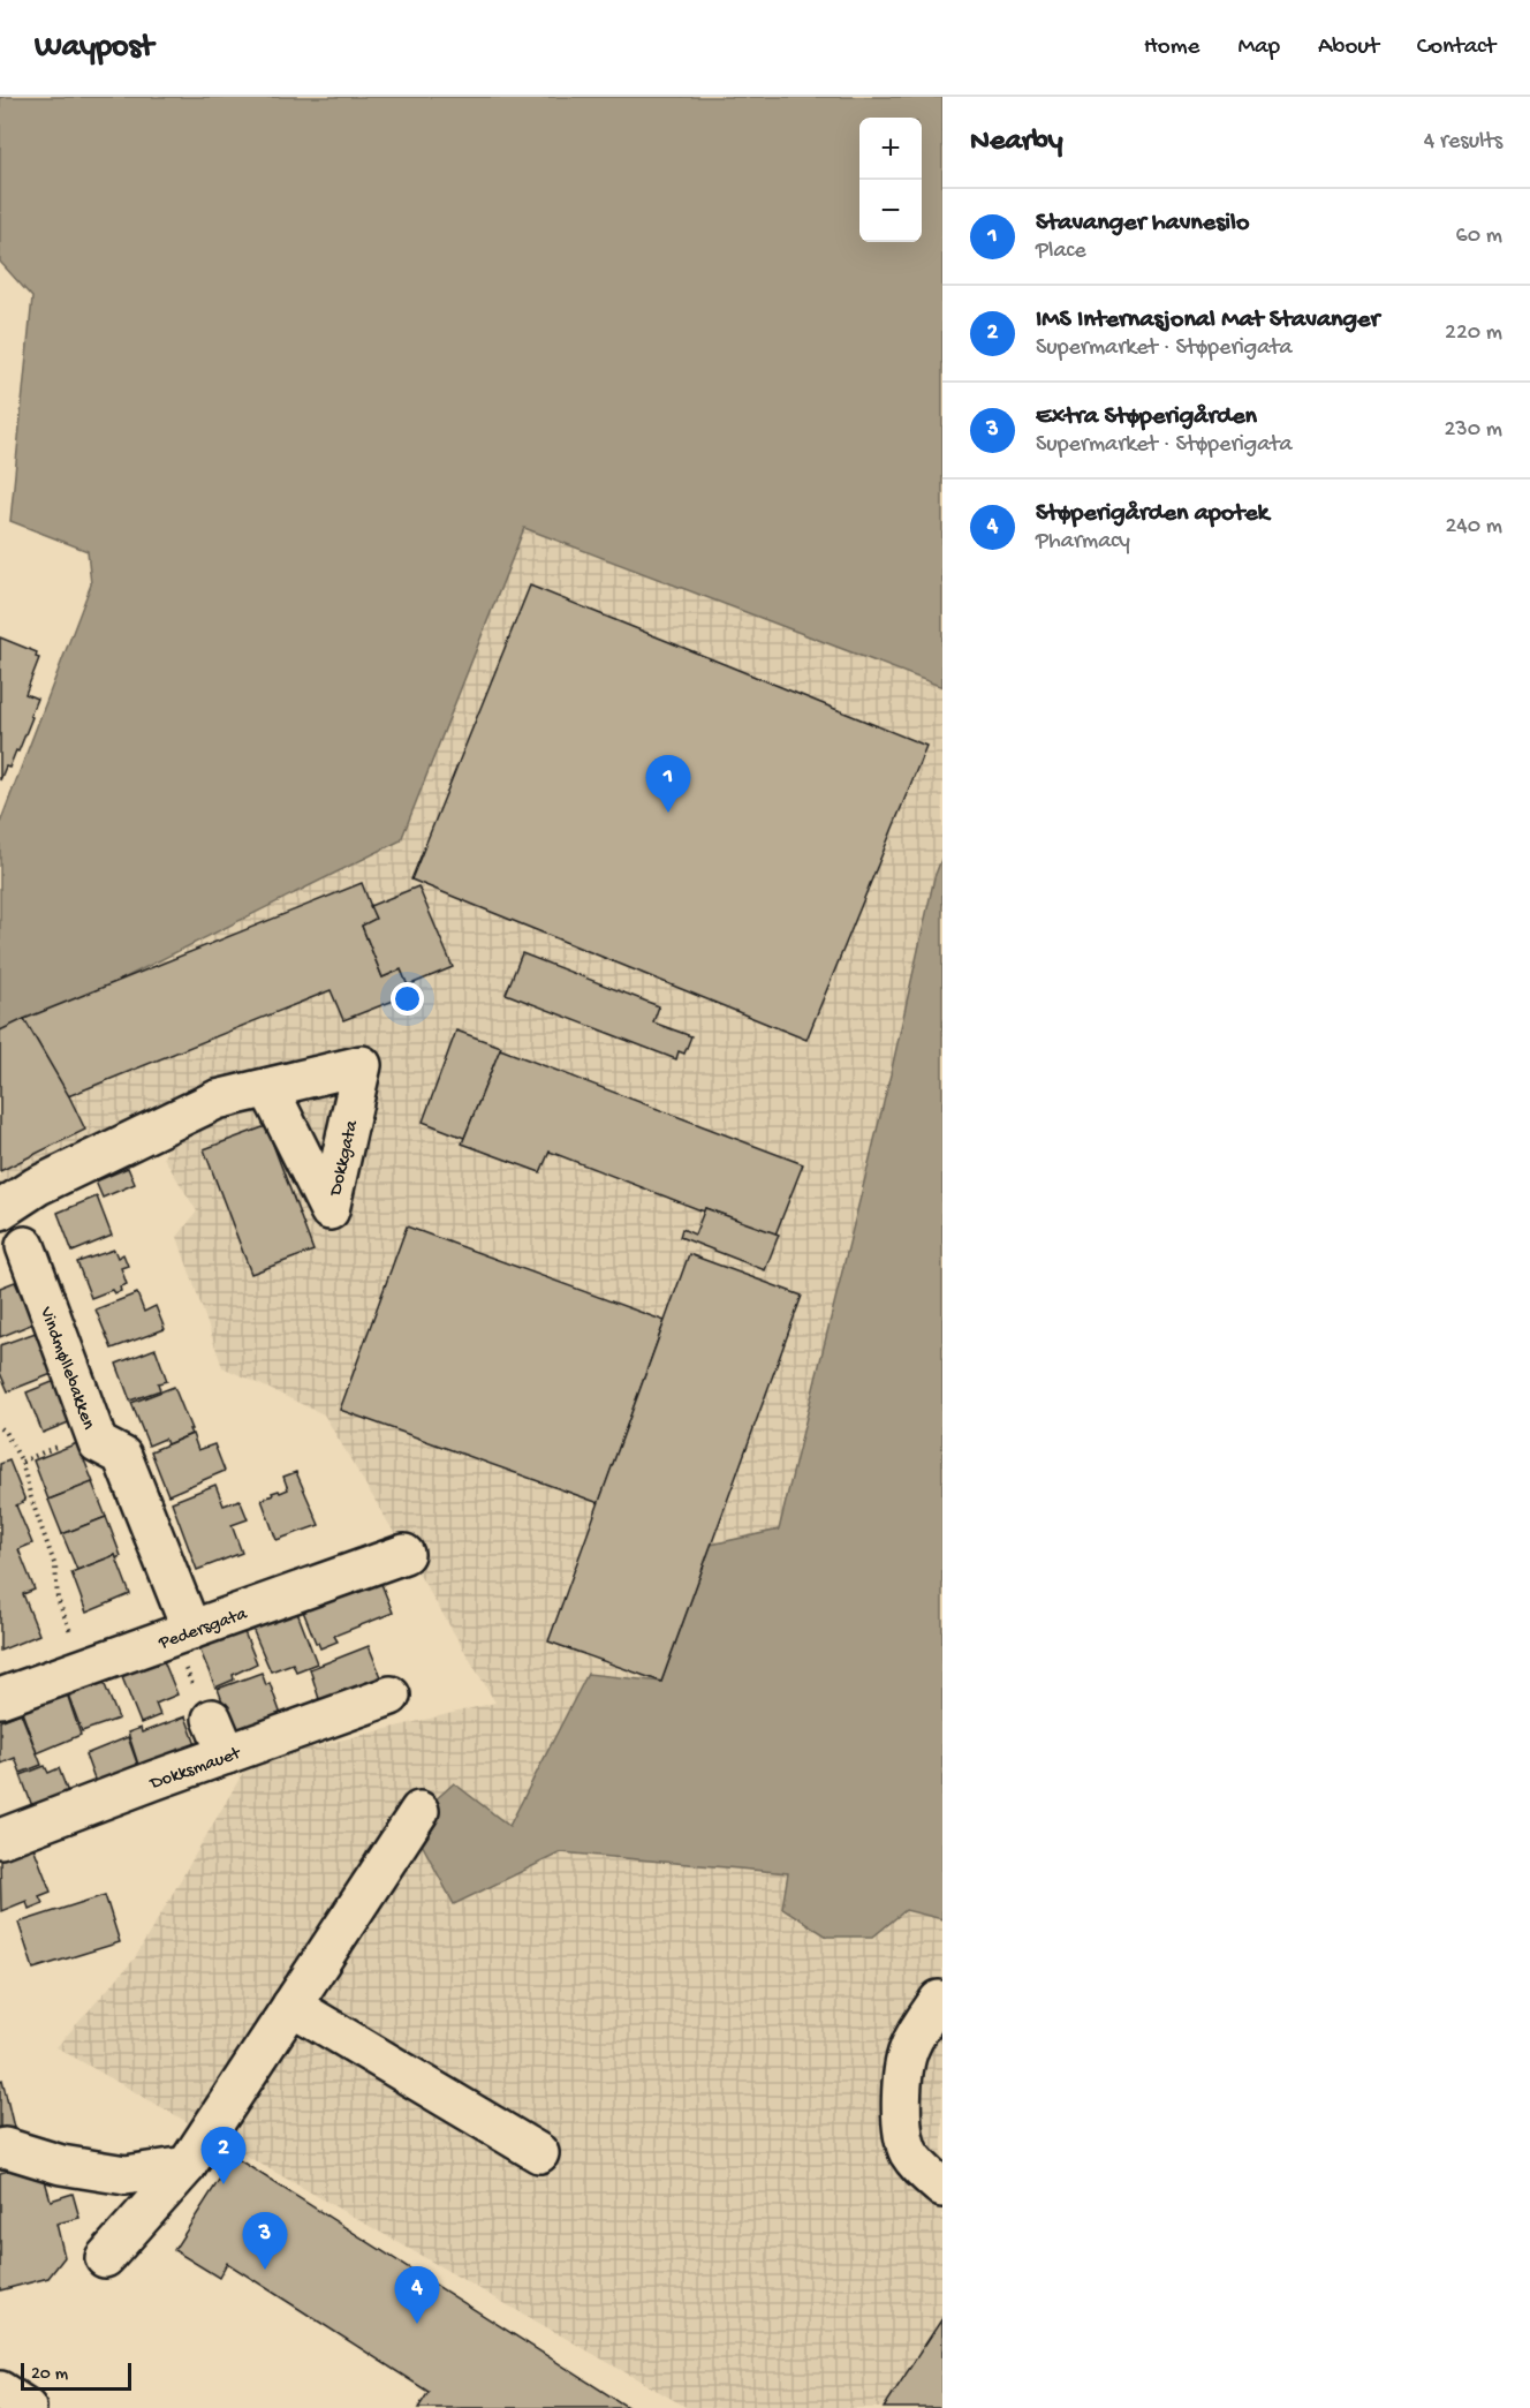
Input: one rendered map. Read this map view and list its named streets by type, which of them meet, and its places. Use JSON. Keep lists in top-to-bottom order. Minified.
{"streets":{"street":["Vindmøllebakken","Pedersgata","Dokksmauet"]},"crossings":[["Vindmøllebakken","Pedersgata"]],"scale_bar":"20 m","page":{"header":"Waypost","nav":["Home","Map","About","Contact"],"heading":["Nearby","4 results"],"map_buttons":["+","−"],"list":[{"mark":"1","name":"Stavanger havnesilo","note":"Place","value":"60 m"},{"mark":"2","name":"IMS Internasjonal Mat Stavanger","note":"Supermarket · Støperigata","value":"220 m"},{"mark":"3","name":"Extra Støperigården","note":"Supermarket · Støperigata","value":"230 m"},{"mark":"4","name":"Støperigården apotek","note":"Pharmacy","value":"240 m"}],"pins":["1","2","3","4"],"scale":"20 m"}}
